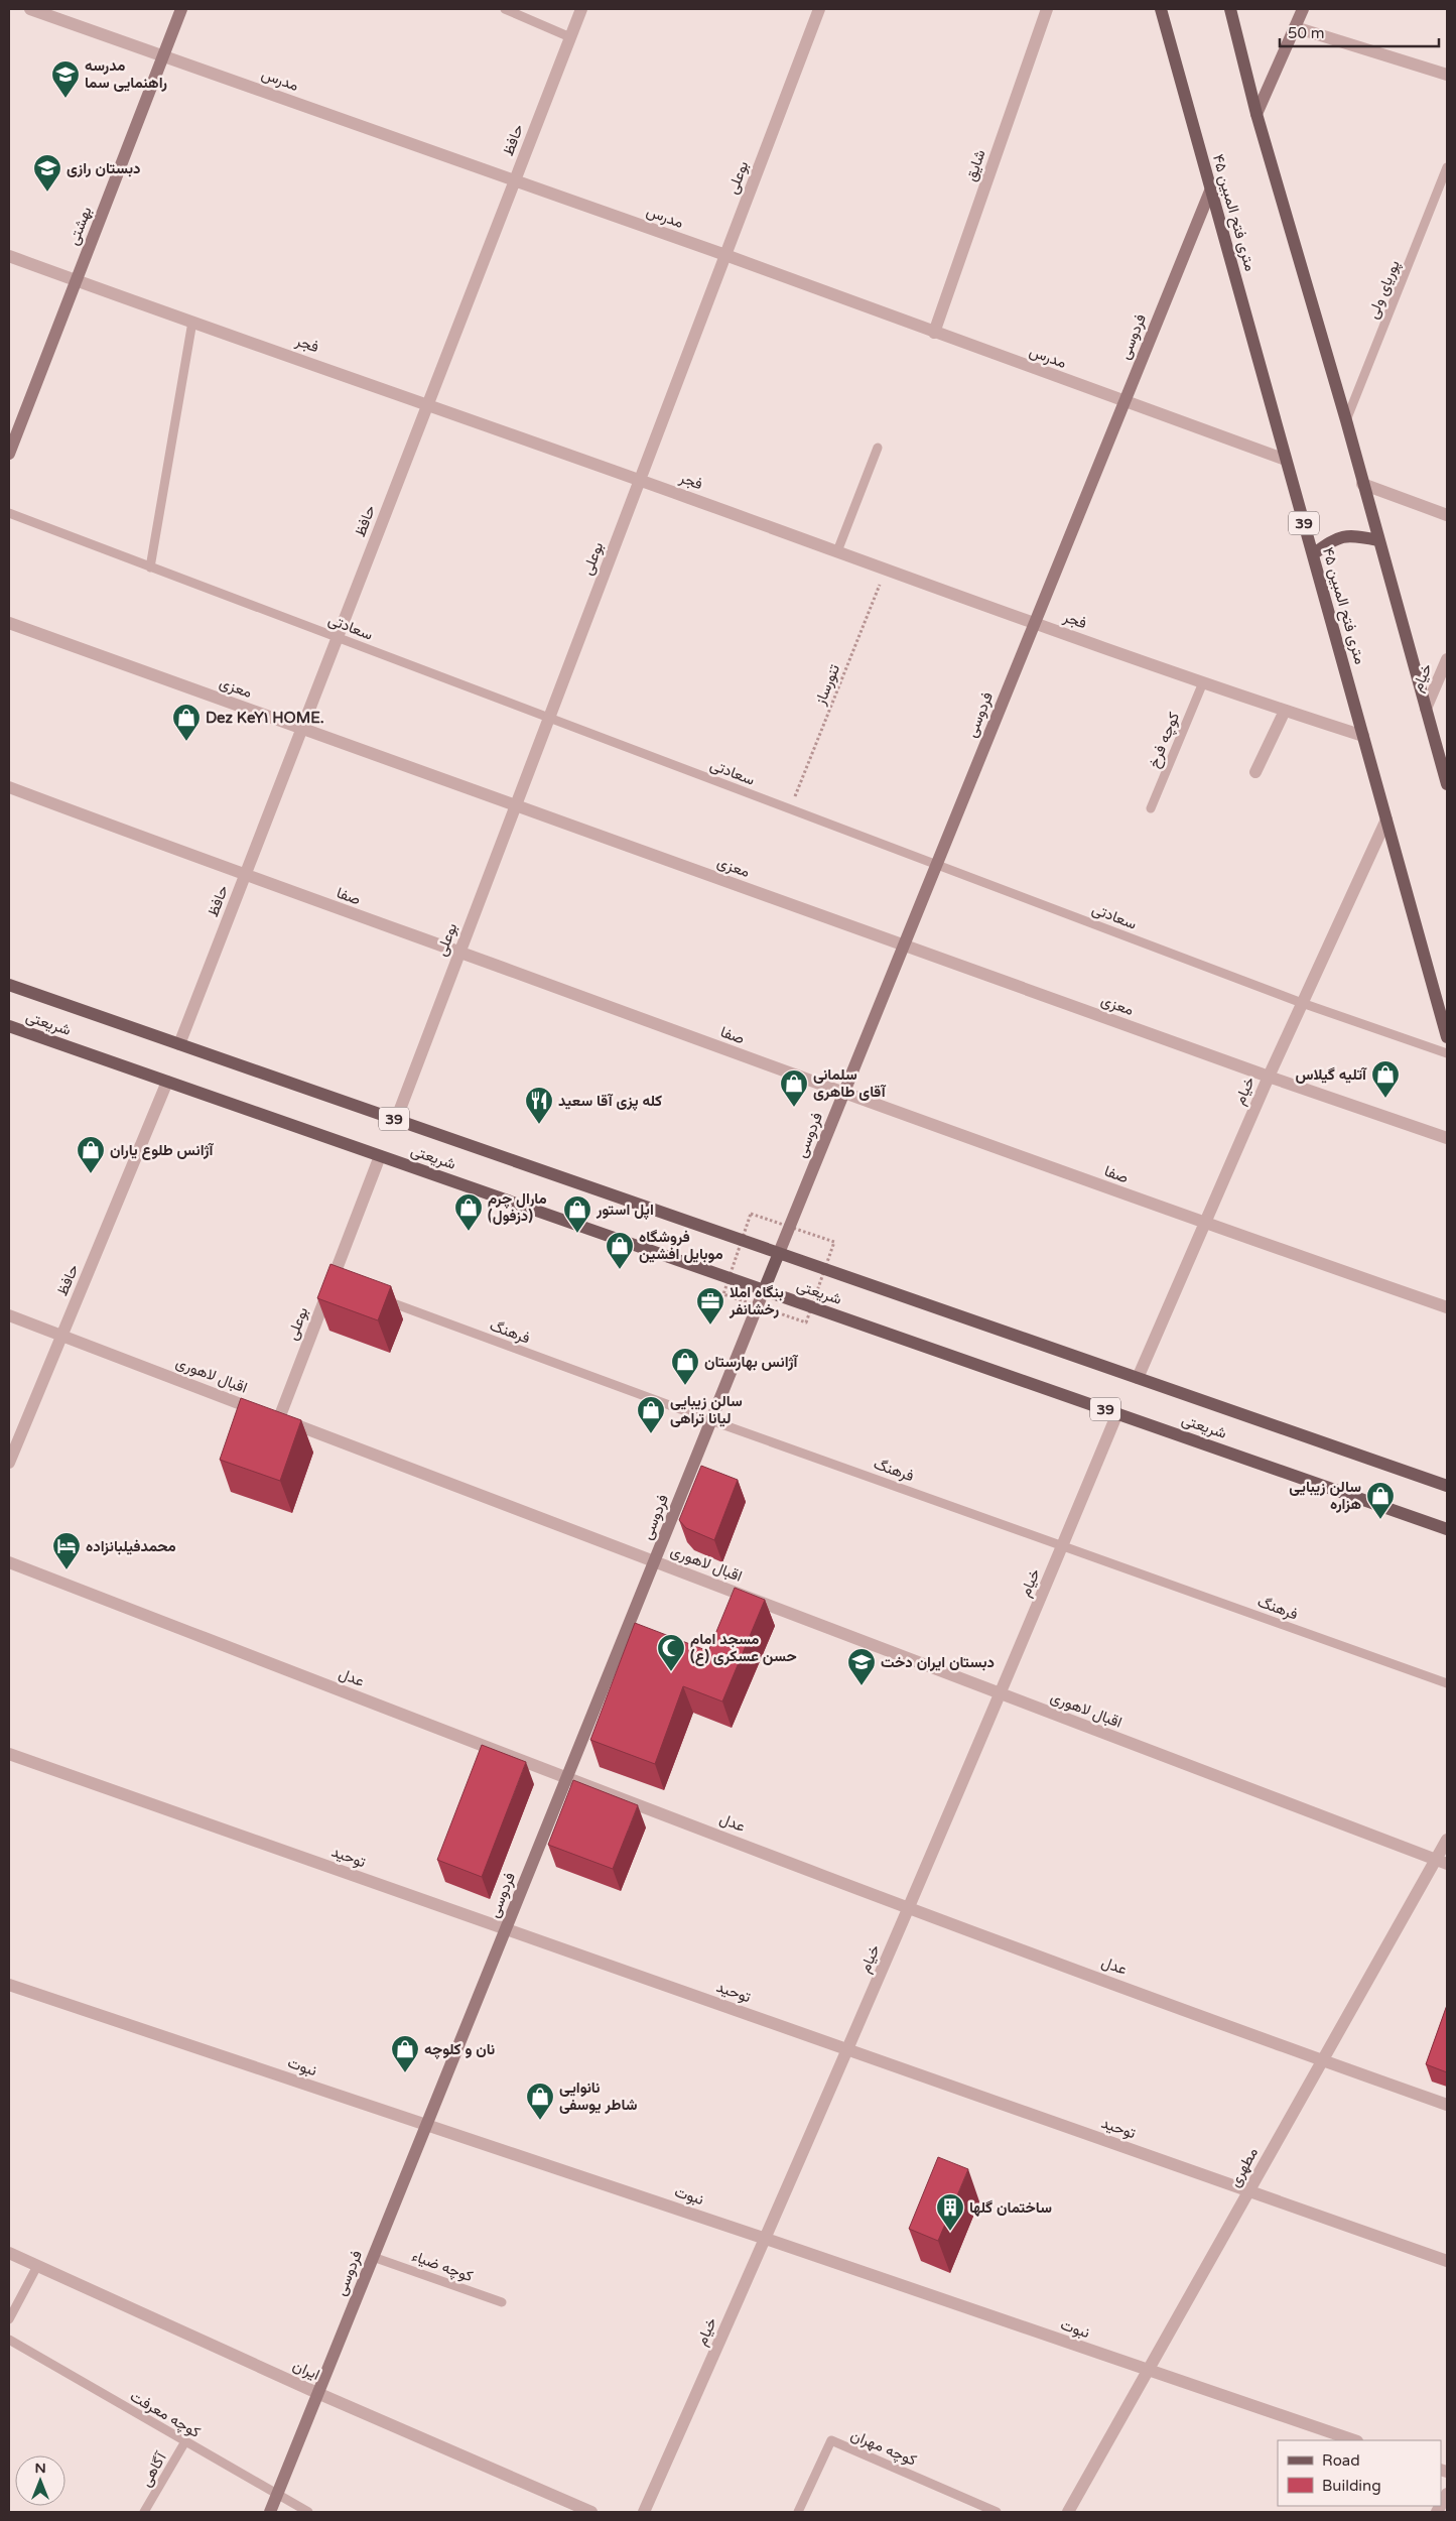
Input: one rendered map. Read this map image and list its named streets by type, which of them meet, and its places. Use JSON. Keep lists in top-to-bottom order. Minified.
{"streets":{"main road":["۴۵ متری فتح المبین","بهشتی","فردوسی","39","شریعتی"],"street":["مدرس","حافظ","شایق","بوعلی","فجر","خیام","معزی","صفا","اقبال لاهوری","عدل","توحید","نبوت","مطهری","ایران"],"lane":["پوریای ولی","سعادتی","کوچه فرخ","فرهنگ","کوچه ضیاء","کوچه معرفت","کوچه مهران","آگاهی"],"path":["تنورساز"]},"crossings":[["مدرس","حافظ"],["مدرس","شایق"],["مدرس","بوعلی"],["مدرس","۴۵ متری فتح المبین"],["مدرس","بهشتی"],["مدرس","فردوسی"],["حافظ","فجر"],["حافظ","سعادتی"],["حافظ","معزی"],["حافظ","صفا"],["حافظ","شریعتی"],["حافظ","اقبال لاهوری"],["بوعلی","فجر"],["بوعلی","سعادتی"],["بوعلی","معزی"],["بوعلی","صفا"],["بوعلی","شریعتی"],["بوعلی","اقبال لاهوری"],["۴۵ متری فتح المبین","فردوسی"],["۴۵ متری فتح المبین","فجر"],["۴۵ متری فتح المبین","39"],["۴۵ متری فتح المبین","خیام"],["بهشتی","فجر"],["فردوسی","فجر"],["فردوسی","سعادتی"],["فردوسی","معزی"],["فردوسی","صفا"],["فردوسی","شریعتی"],["فردوسی","فرهنگ"],["فردوسی","اقبال لاهوری"],["فردوسی","عدل"],["فردوسی","توحید"],["فردوسی","نبوت"],["فردوسی","کوچه ضیاء"],["فردوسی","ایران"],["فردوسی","کوچه معرفت"],["فجر","تنورساز"],["فجر","کوچه فرخ"],["سعادتی","خیام"],["سعادتی","تنورساز"],["خیام","معزی"],["خیام","صفا"],["خیام","شریعتی"],["خیام","فرهنگ"],["خیام","اقبال لاهوری"],["خیام","عدل"],["خیام","توحید"],["خیام","نبوت"],["اقبال لاهوری","مطهری"],["عدل","مطهری"],["توحید","مطهری"],["نبوت","مطهری"],["کوچه معرفت","آگاهی"]],"places":{"school or university":["مدرسه راهنمایی سما","دبستان رازی","دبستان ایران دخت"],"shop":["Dez KeY۱ HOME.","آتلیه گیلاس","سلمانی آقای طاهری","آژانس طلوع یاران","مارال چرم (دزفول)","اپل استور","فروشگاه موبایل افشین","آژانس بهارستان","سالن زیبایی لیانا تراهی","سالن زیبایی هزاره","نان و کلوچه","نانوایی شاطر یوسفی"],"restaurant":["کله پزی آقا سعید"],"office":["بنگاه املا رخشانفر"],"hotel":["محمدفيلبانزاده"],"mosque":["مسجد امام حسن عسکری (ع)"],"building":["ساختمان گلها"]},"legend":["Road","Building"],"scale_bar":"50 m","north":"top"}
